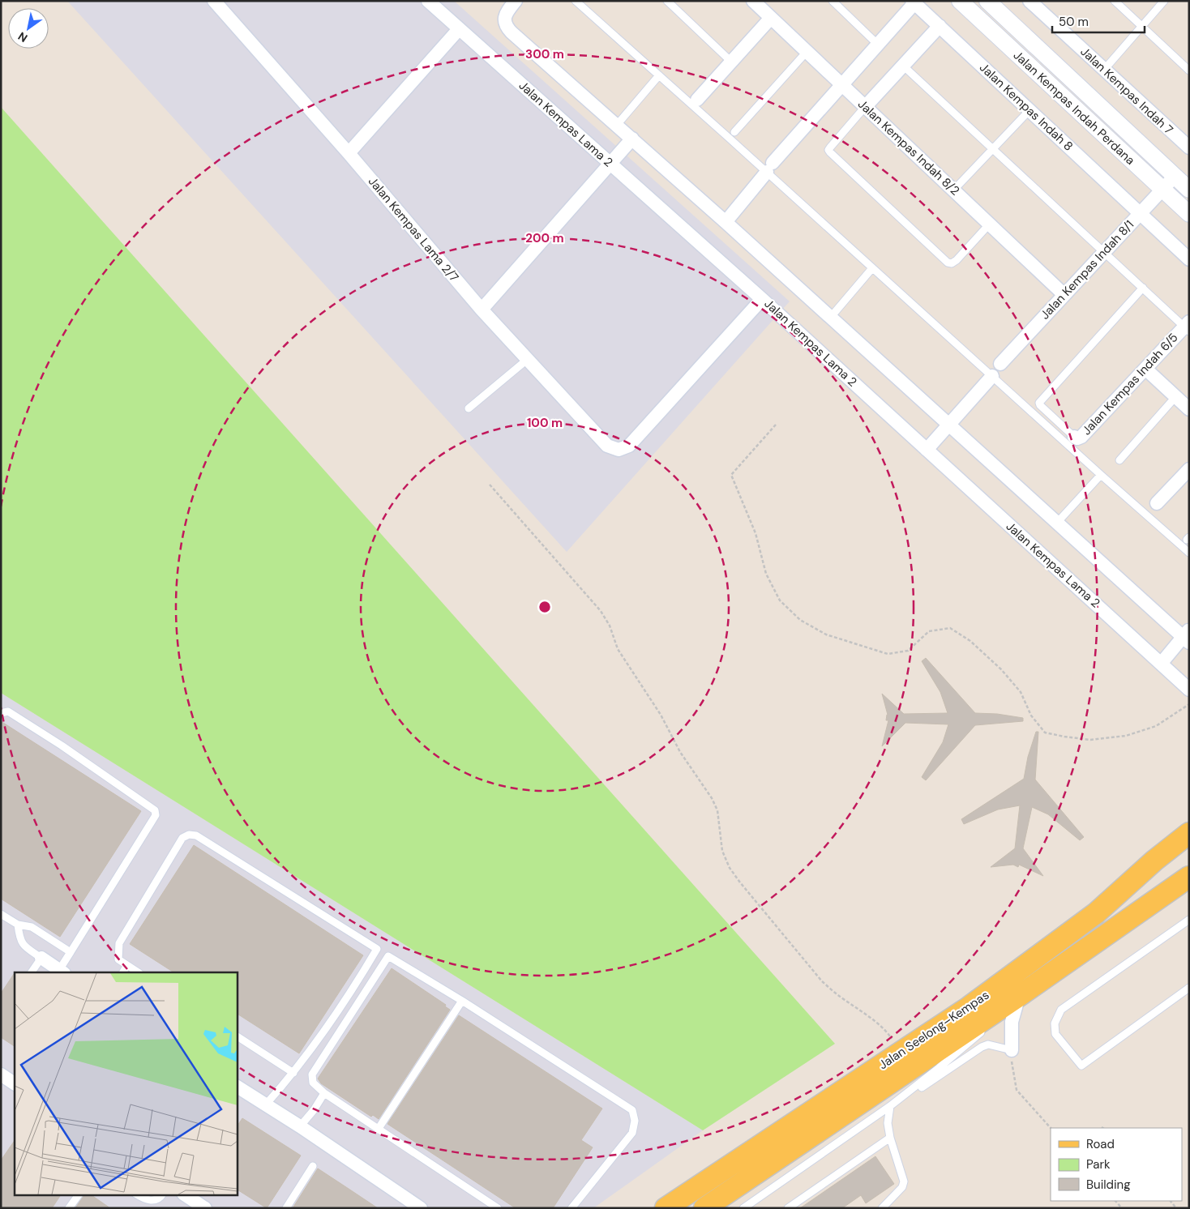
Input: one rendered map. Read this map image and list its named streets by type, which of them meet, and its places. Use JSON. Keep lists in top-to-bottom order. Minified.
{"streets":{"main road":["Jalan Seelong–Kempas"],"street":["Jalan Kempas Indah 7","Jalan Kempas Indah 8","Jalan Kempas Indah Perdana","Jalan Kempas Lama 2","Jalan Kempas Indah 8/2","Jalan Kempas Lama 2/7","Jalan Kempas Indah 8/1","Jalan Kempas Indah 6/5"]},"crossings":[["Jalan Kempas Indah 8","Jalan Kempas Indah 8/1"],["Jalan Kempas Indah Perdana","Jalan Kempas Indah 8/1"],["Jalan Kempas Lama 2","Jalan Kempas Lama 2/7"],["Jalan Kempas Indah 8/2","Jalan Kempas Indah 8/1"]],"legend":["Road","Park","Building"],"scale_bar":"50 m","north":"bottom left","rings":["300 m","200 m","100 m"]}
